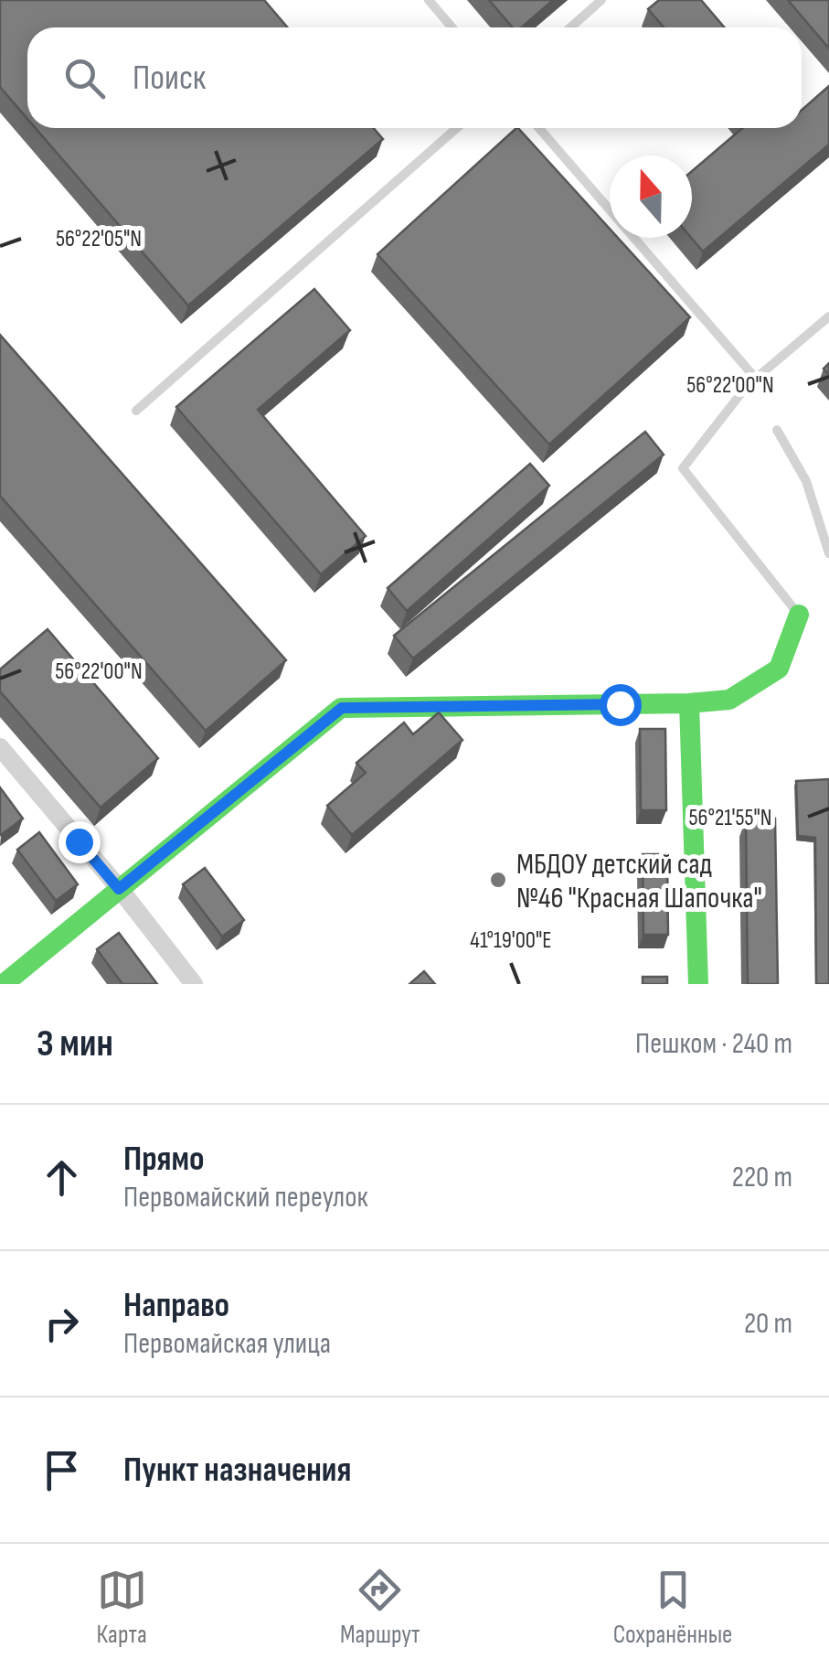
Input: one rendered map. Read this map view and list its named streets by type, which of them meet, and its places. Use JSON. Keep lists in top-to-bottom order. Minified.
{"places":["МБДОУ детский сад №46 \"Красная Шапочка\""],"north":"top","page":{"search":"Поиск","heading":["3 мин","Пешком · 240 m"],"list":[["Прямо","Первомайский переулок","220 m"],["Направо","Первомайская улица","20 m"],"Пункт назначения"],"nav":["Карта","Маршрут","Сохранённые"]},"coordinates":["56°22'05\"N","56°22'00\"N","56°21'55\"N","41°19'00\"E"]}
